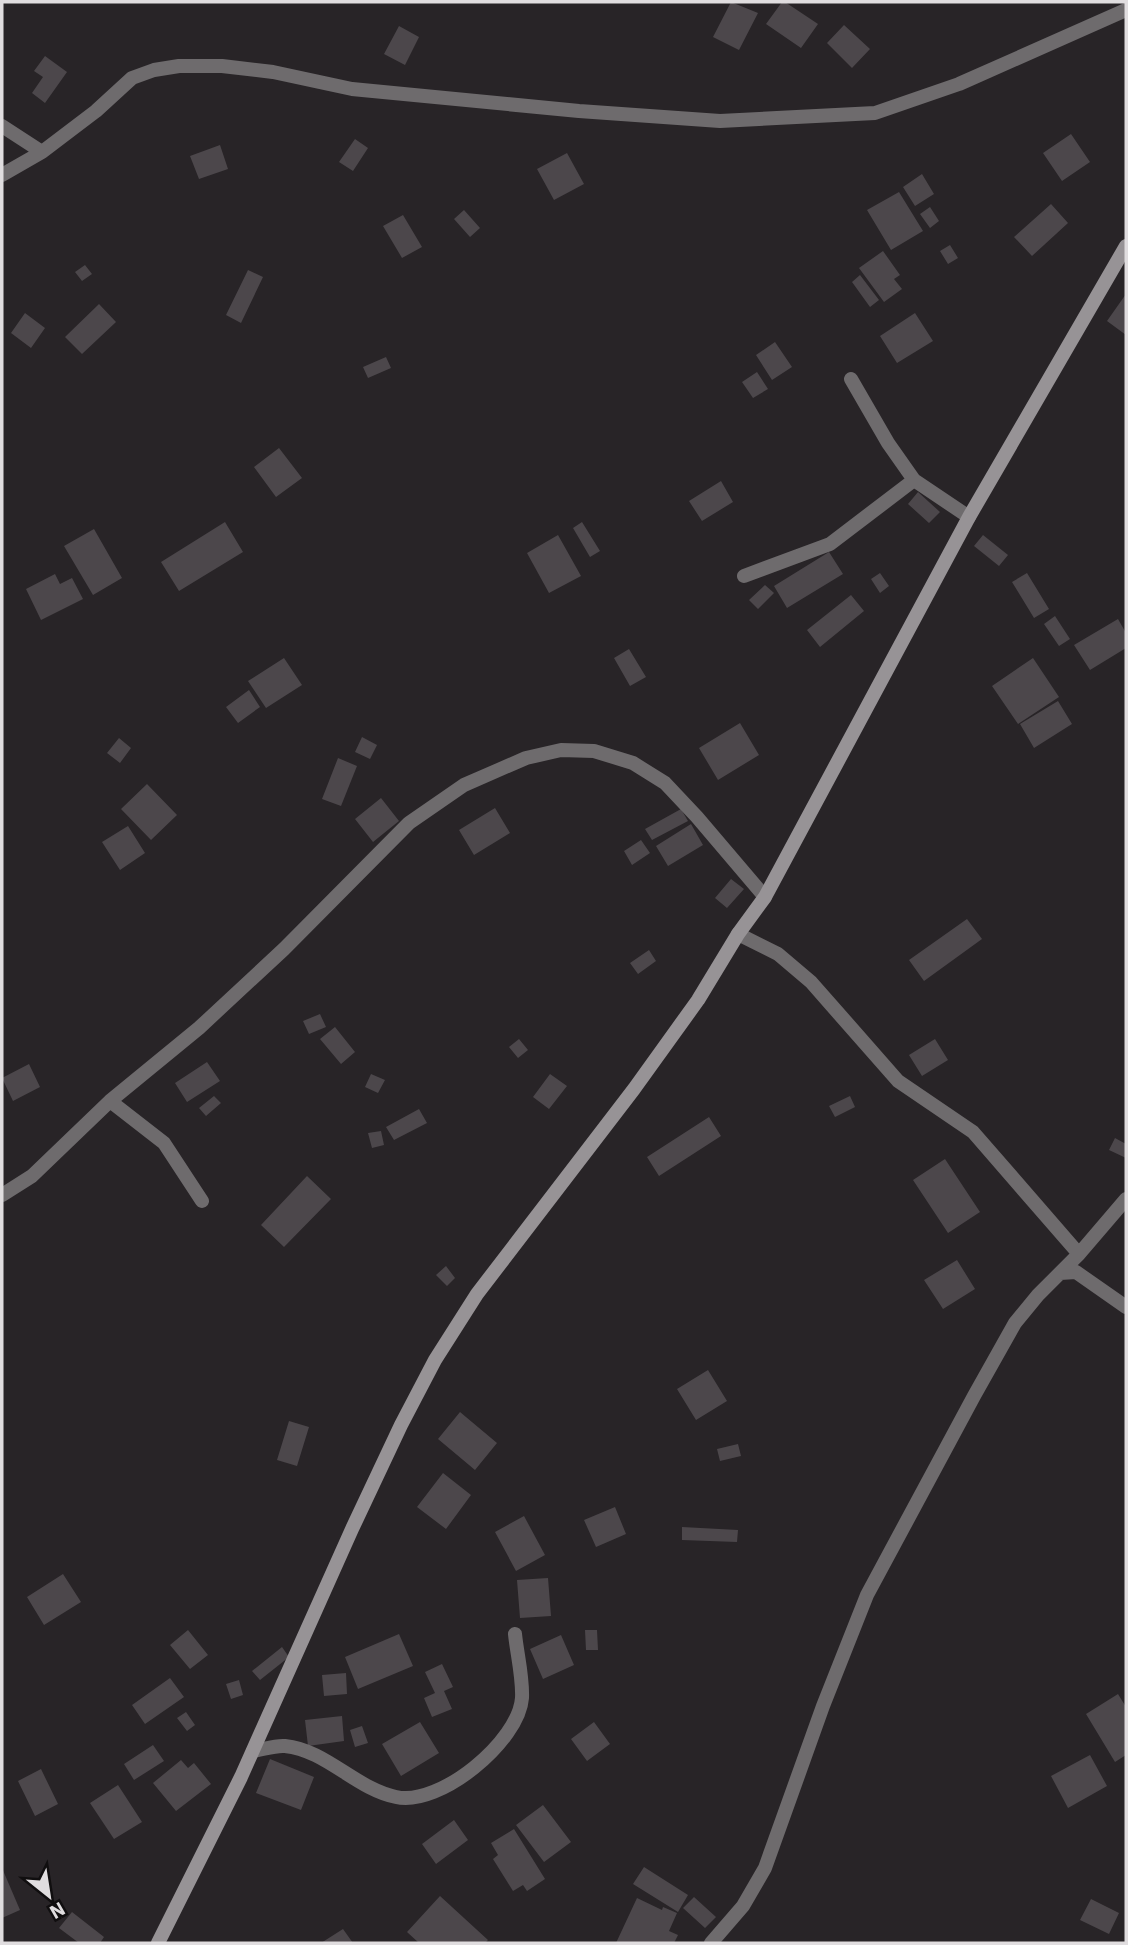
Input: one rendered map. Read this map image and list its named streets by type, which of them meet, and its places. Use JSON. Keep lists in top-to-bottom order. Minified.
{"north":"bottom right"}
